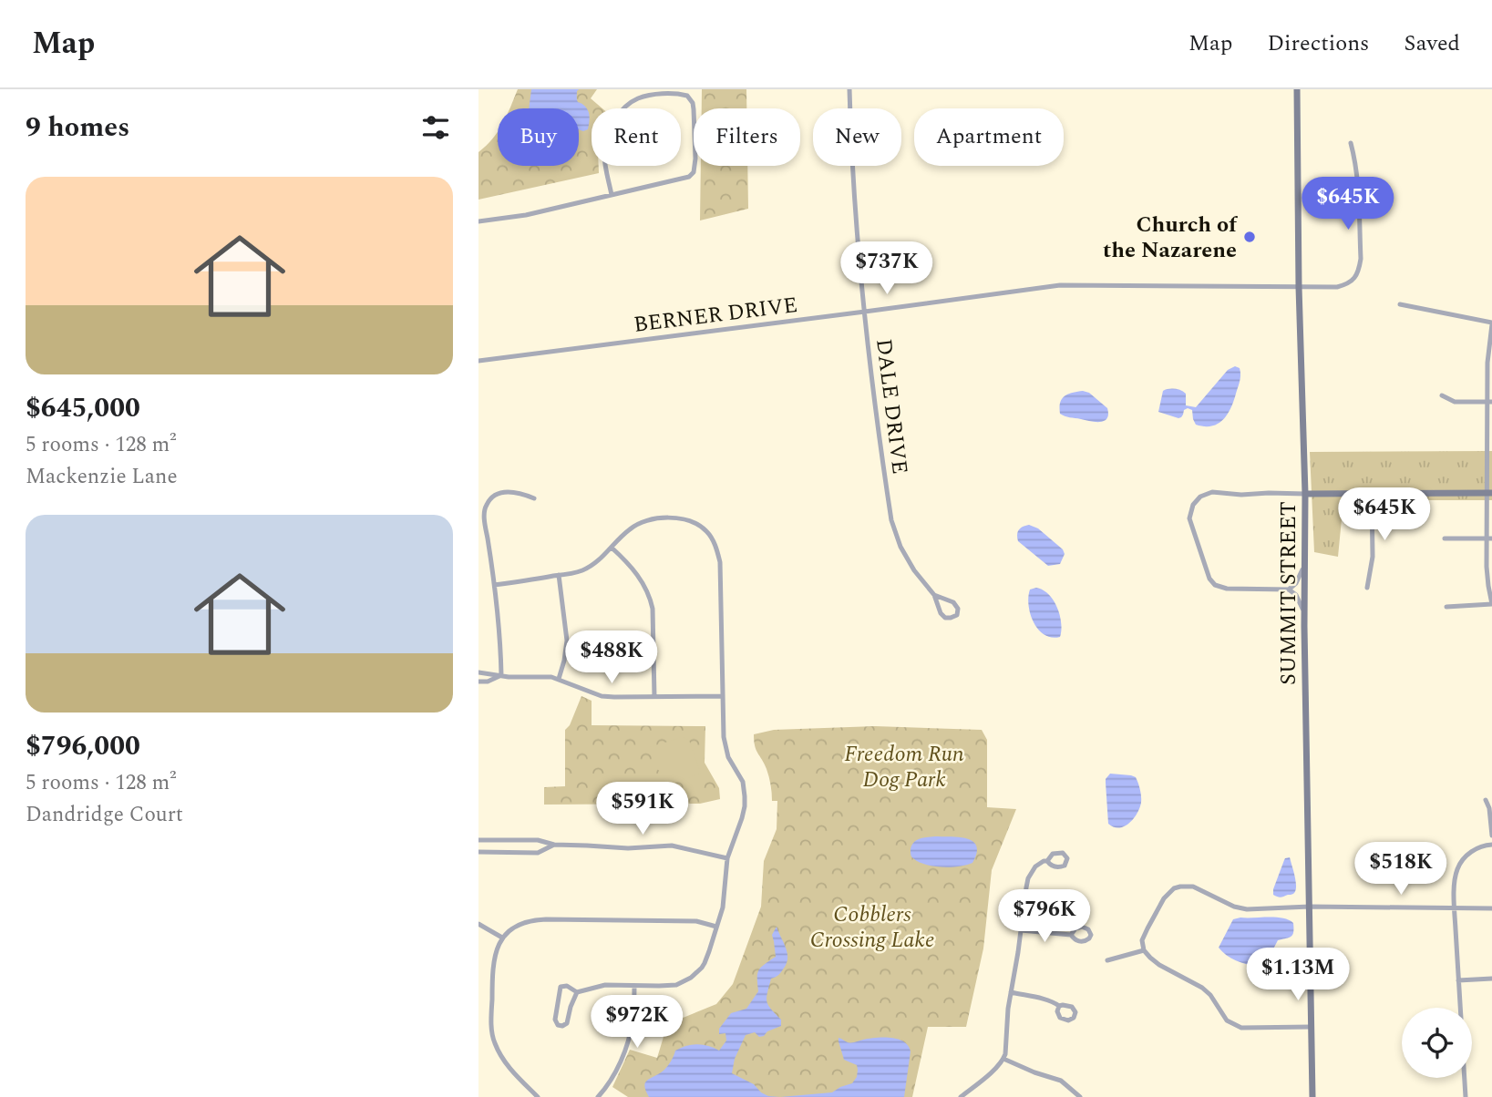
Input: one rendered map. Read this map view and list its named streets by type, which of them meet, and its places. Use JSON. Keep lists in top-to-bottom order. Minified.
{"streets":{"main road":["SUMMIT STREET"],"street":["BERNER DRIVE","DALE DRIVE"]},"crossings":[["BERNER DRIVE","DALE DRIVE"],["BERNER DRIVE","SUMMIT STREET"]],"parks":["Freedom Run Dog Park","Cobblers Crossing Lake"],"places":["Church of the Nazarene"],"page":{"header":"Map","nav":["Map","Directions","Saved"],"heading":"9 homes","chip":["Buy","Rent","Filters","New","Apartment"],"list":[{"name":"$645,000","note":"5 rooms · 128 m² · Mackenzie Lane"},{"name":"$796,000","note":"5 rooms · 128 m² · Dandridge Court"}],"price":["$645K","$737K","$645K","$488K","$591K","$518K","$796K","$1.13M","$972K"]}}
